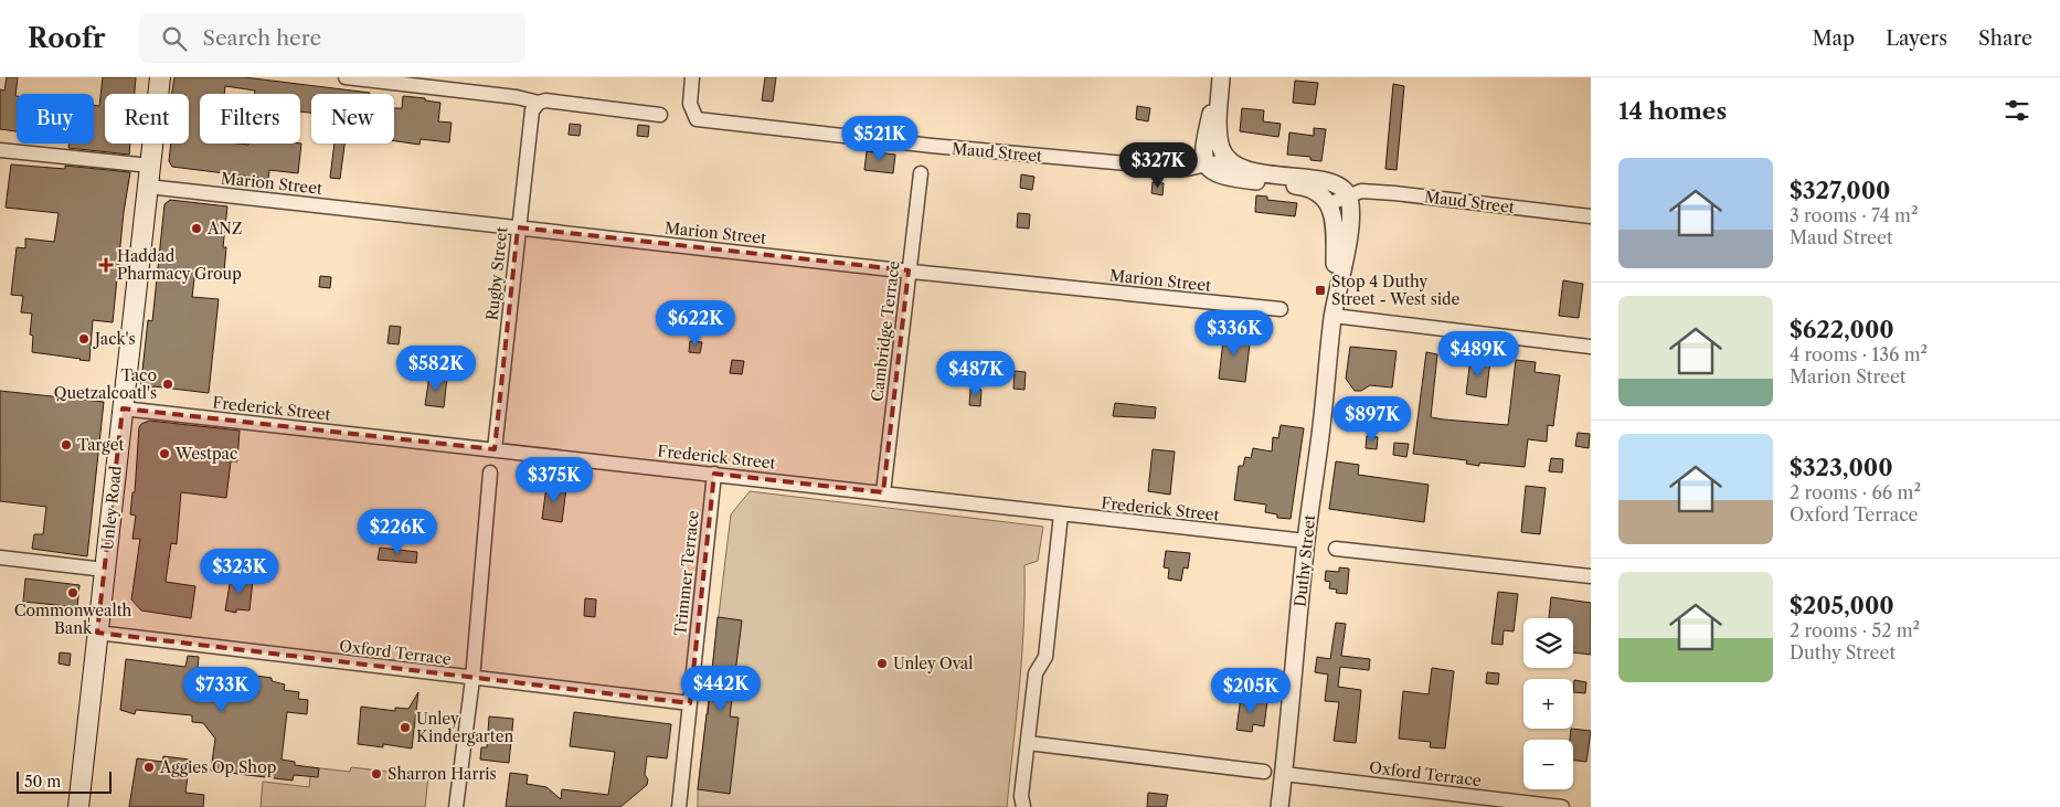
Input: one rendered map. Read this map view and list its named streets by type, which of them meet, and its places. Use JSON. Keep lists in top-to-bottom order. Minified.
{"streets":{"main road":["Unley Road"],"street":["Maud Street","Marion Street","Rugby Street","Cambridge Terrace","Frederick Street","Duthy Street","Trimmer Terrace","Oxford Terrace"]},"crossings":[["Maud Street","Duthy Street"],["Marion Street","Rugby Street"],["Marion Street","Cambridge Terrace"],["Marion Street","Unley Road"],["Rugby Street","Frederick Street"],["Cambridge Terrace","Frederick Street"],["Frederick Street","Unley Road"],["Frederick Street","Duthy Street"],["Frederick Street","Trimmer Terrace"],["Unley Road","Oxford Terrace"],["Duthy Street","Oxford Terrace"],["Trimmer Terrace","Oxford Terrace"]],"places":{"other":["ANZ","Jack's","Taco Quetzalcoatl's","Target","Westpac","Commonwealth Bank","Unley Oval","Unley Kindergarten","Aggies Op Shop","Sharron Harris"],"health":["Haddad Pharmacy Group"],"transit":["Stop 4 Duthy Street - West side"]},"scale_bar":"50 m","page":{"header":"Roofr","search":"Search here","nav":["Map","Layers","Share"],"heading":"14 homes","chip":["Buy","Rent","Filters","New"],"price":["$521K","$327K","$622K","$336K","$489K","$582K","$487K","$897K","$375K","$226K","$323K","$442K","$733K","$205K"],"list":[{"name":"$327,000","note":"3 rooms · 74 m² · Maud Street"},{"name":"$622,000","note":"4 rooms · 136 m² · Marion Street"},{"name":"$323,000","note":"2 rooms · 66 m² · Oxford Terrace"},{"name":"$205,000","note":"2 rooms · 52 m² · Duthy Street"}],"map_buttons":["+","−"],"scale":"50 m"}}
